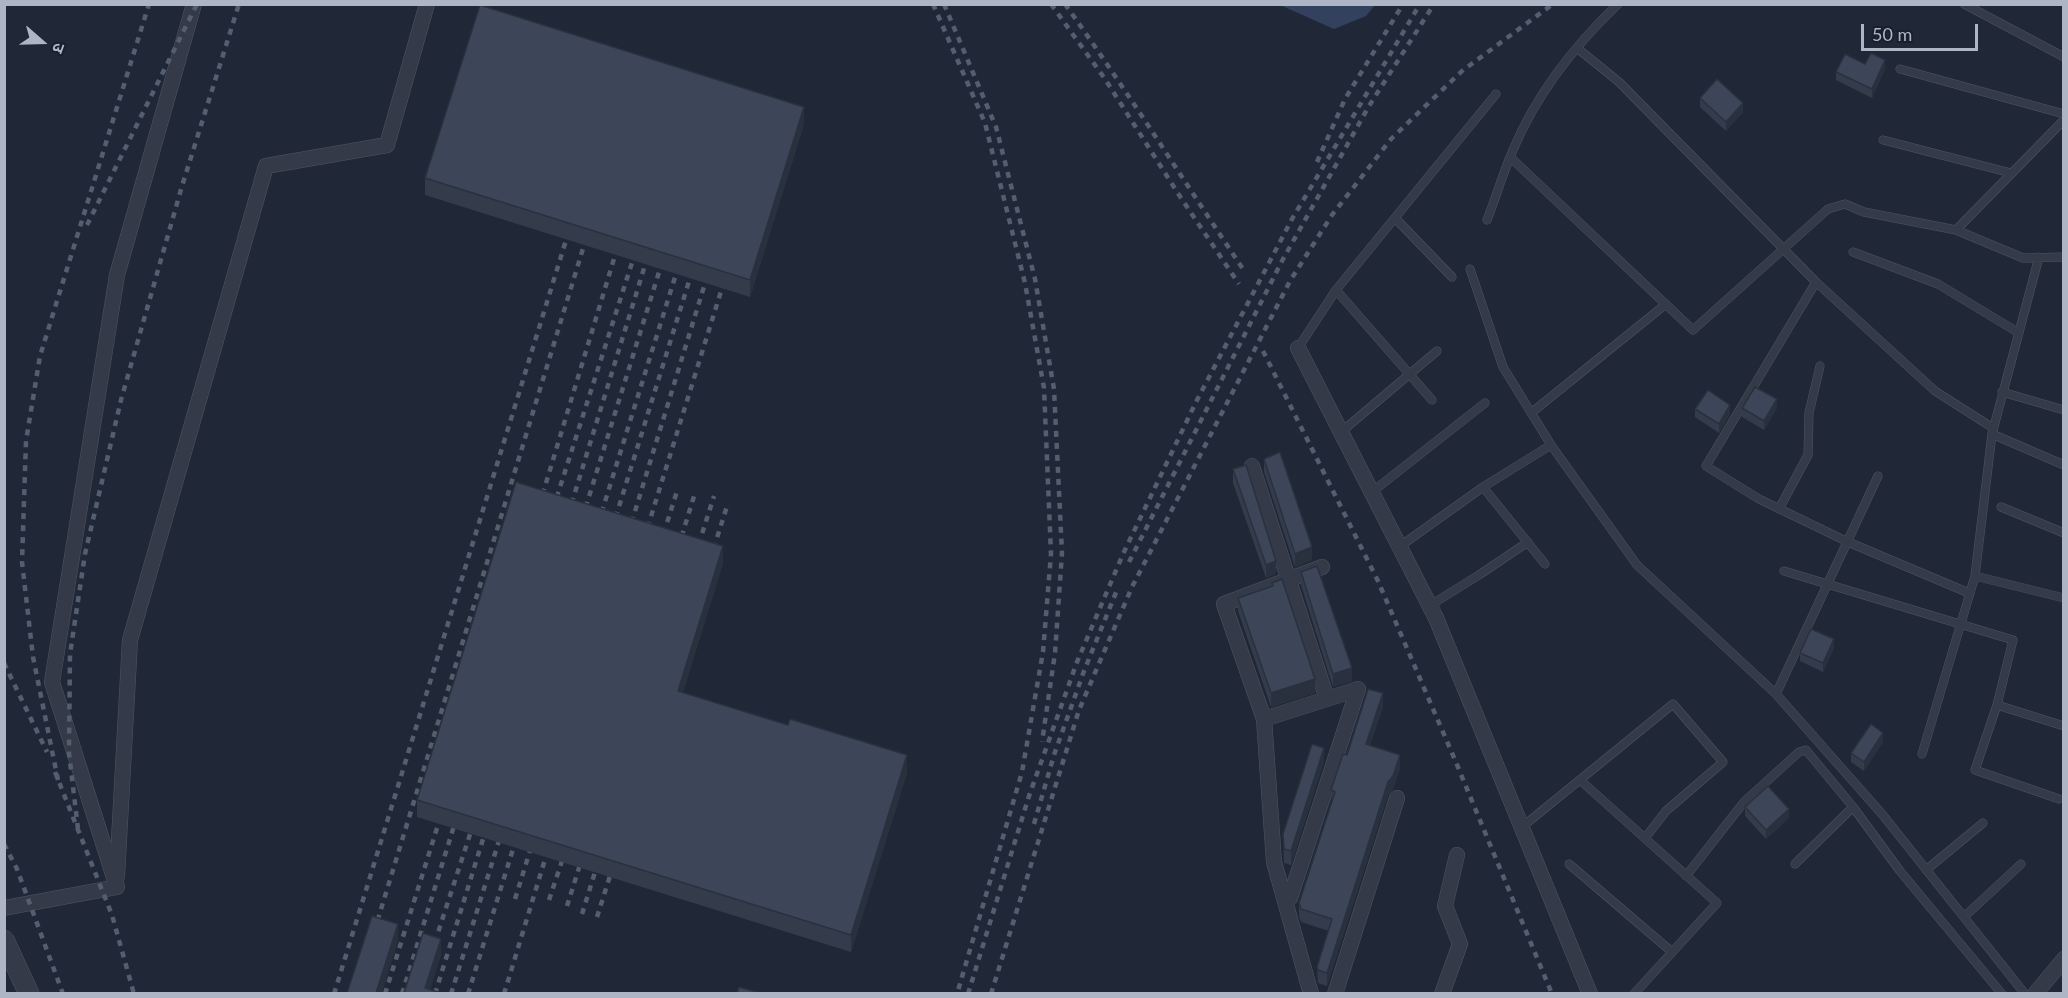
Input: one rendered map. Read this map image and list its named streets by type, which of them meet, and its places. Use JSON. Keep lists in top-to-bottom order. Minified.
{"scale_bar":"50 m","north":"right"}
